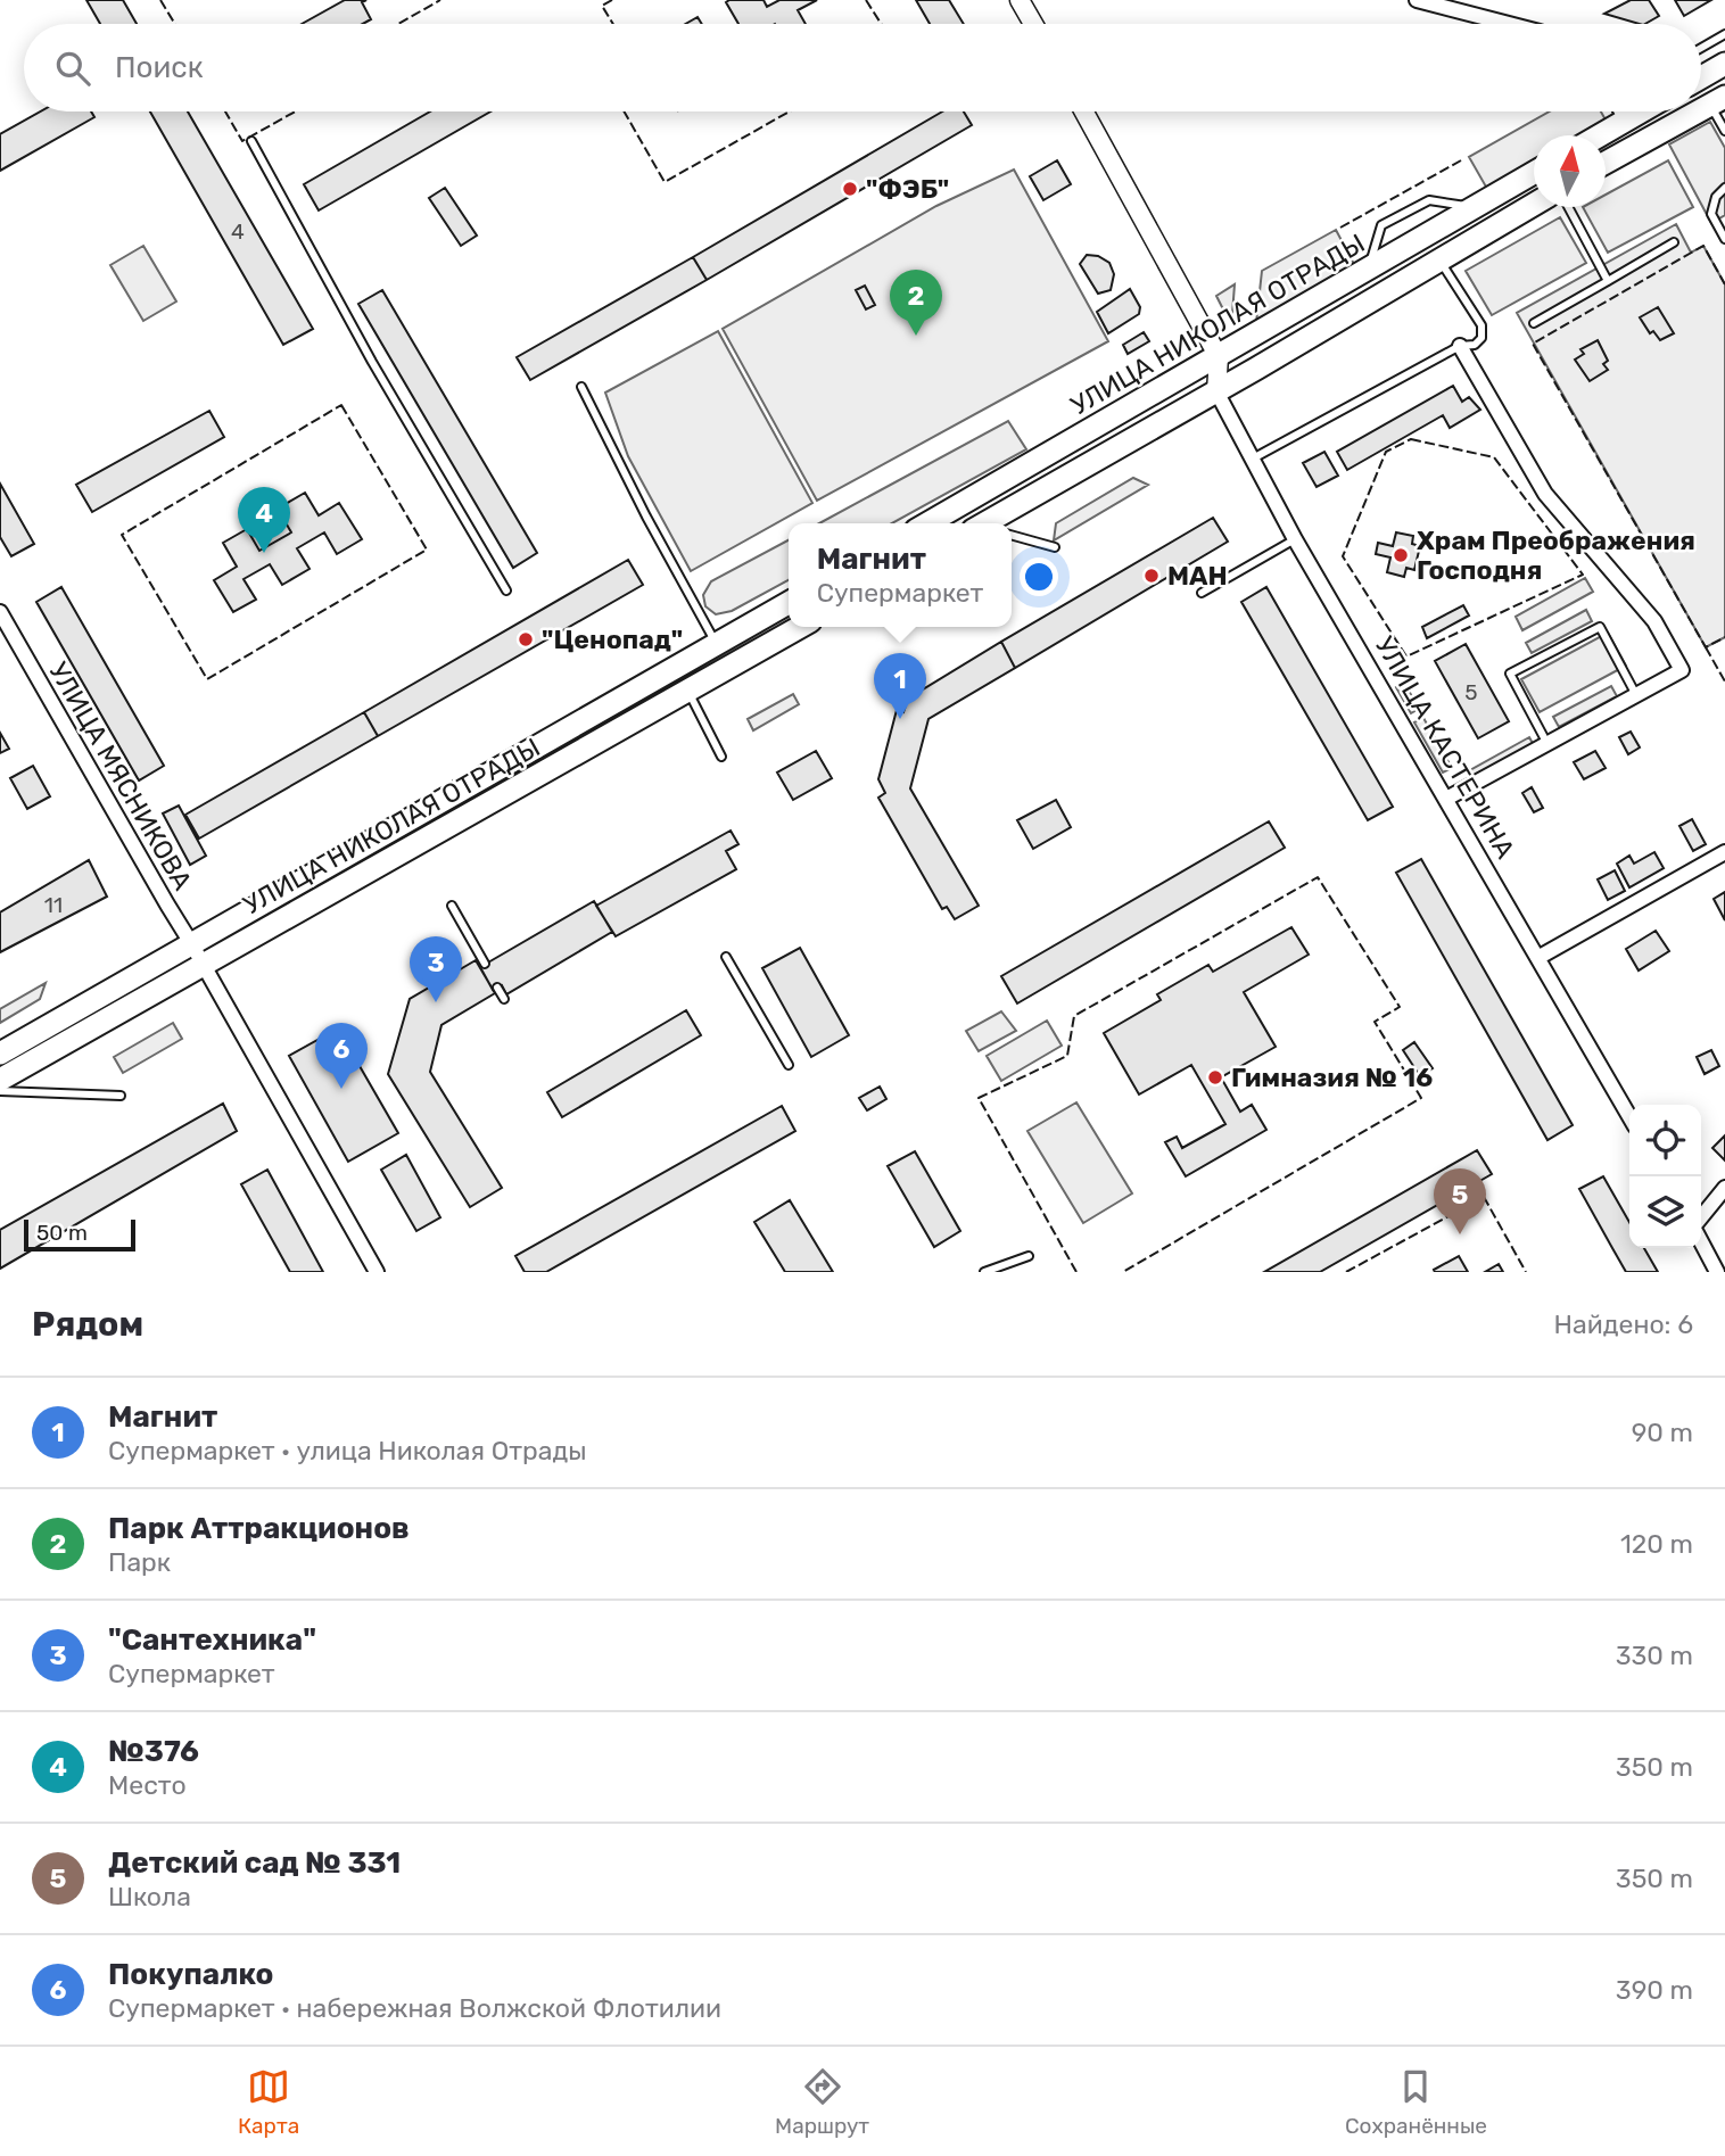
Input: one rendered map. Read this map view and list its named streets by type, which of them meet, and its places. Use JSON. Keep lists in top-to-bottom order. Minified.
{"streets":{"main road":["УЛИЦА НИКОЛАЯ ОТРАДЫ"],"street":["УЛИЦА КАСТЕРИНА","УЛИЦА МЯСНИКОВА"]},"crossings":[["УЛИЦА НИКОЛАЯ ОТРАДЫ","УЛИЦА МЯСНИКОВА"]],"places":["\"ФЭБ\"","Храм Преображения Господня","МАН","\"Ценопад\"","Гимназия № 16"],"house_numbers":["4","5","11"],"scale_bar":"50 m","north":"top","page":{"search":"Поиск","pins":["2","4","1","3","6","5"],"popup":["Магнит","Супермаркет"],"scale":"50 m","heading":["Рядом","Найдено: 6"],"list":[{"mark":"1","name":"Магнит","note":"Супермаркет · улица Николая Отрады","value":"90 m"},{"mark":"2","name":"Парк Аттракционов","note":"Парк","value":"120 m"},{"mark":"3","name":"\"Сантехника\"","note":"Супермаркет","value":"330 m"},{"mark":"4","name":"№376","note":"Место","value":"350 m"},{"mark":"5","name":"Детский сад № 331","note":"Школа","value":"350 m"},{"mark":"6","name":"Покупалко","note":"Супермаркет · набережная Волжской Флотилии","value":"390 m"}],"nav":["Карта","Маршрут","Сохранённые"]}}
